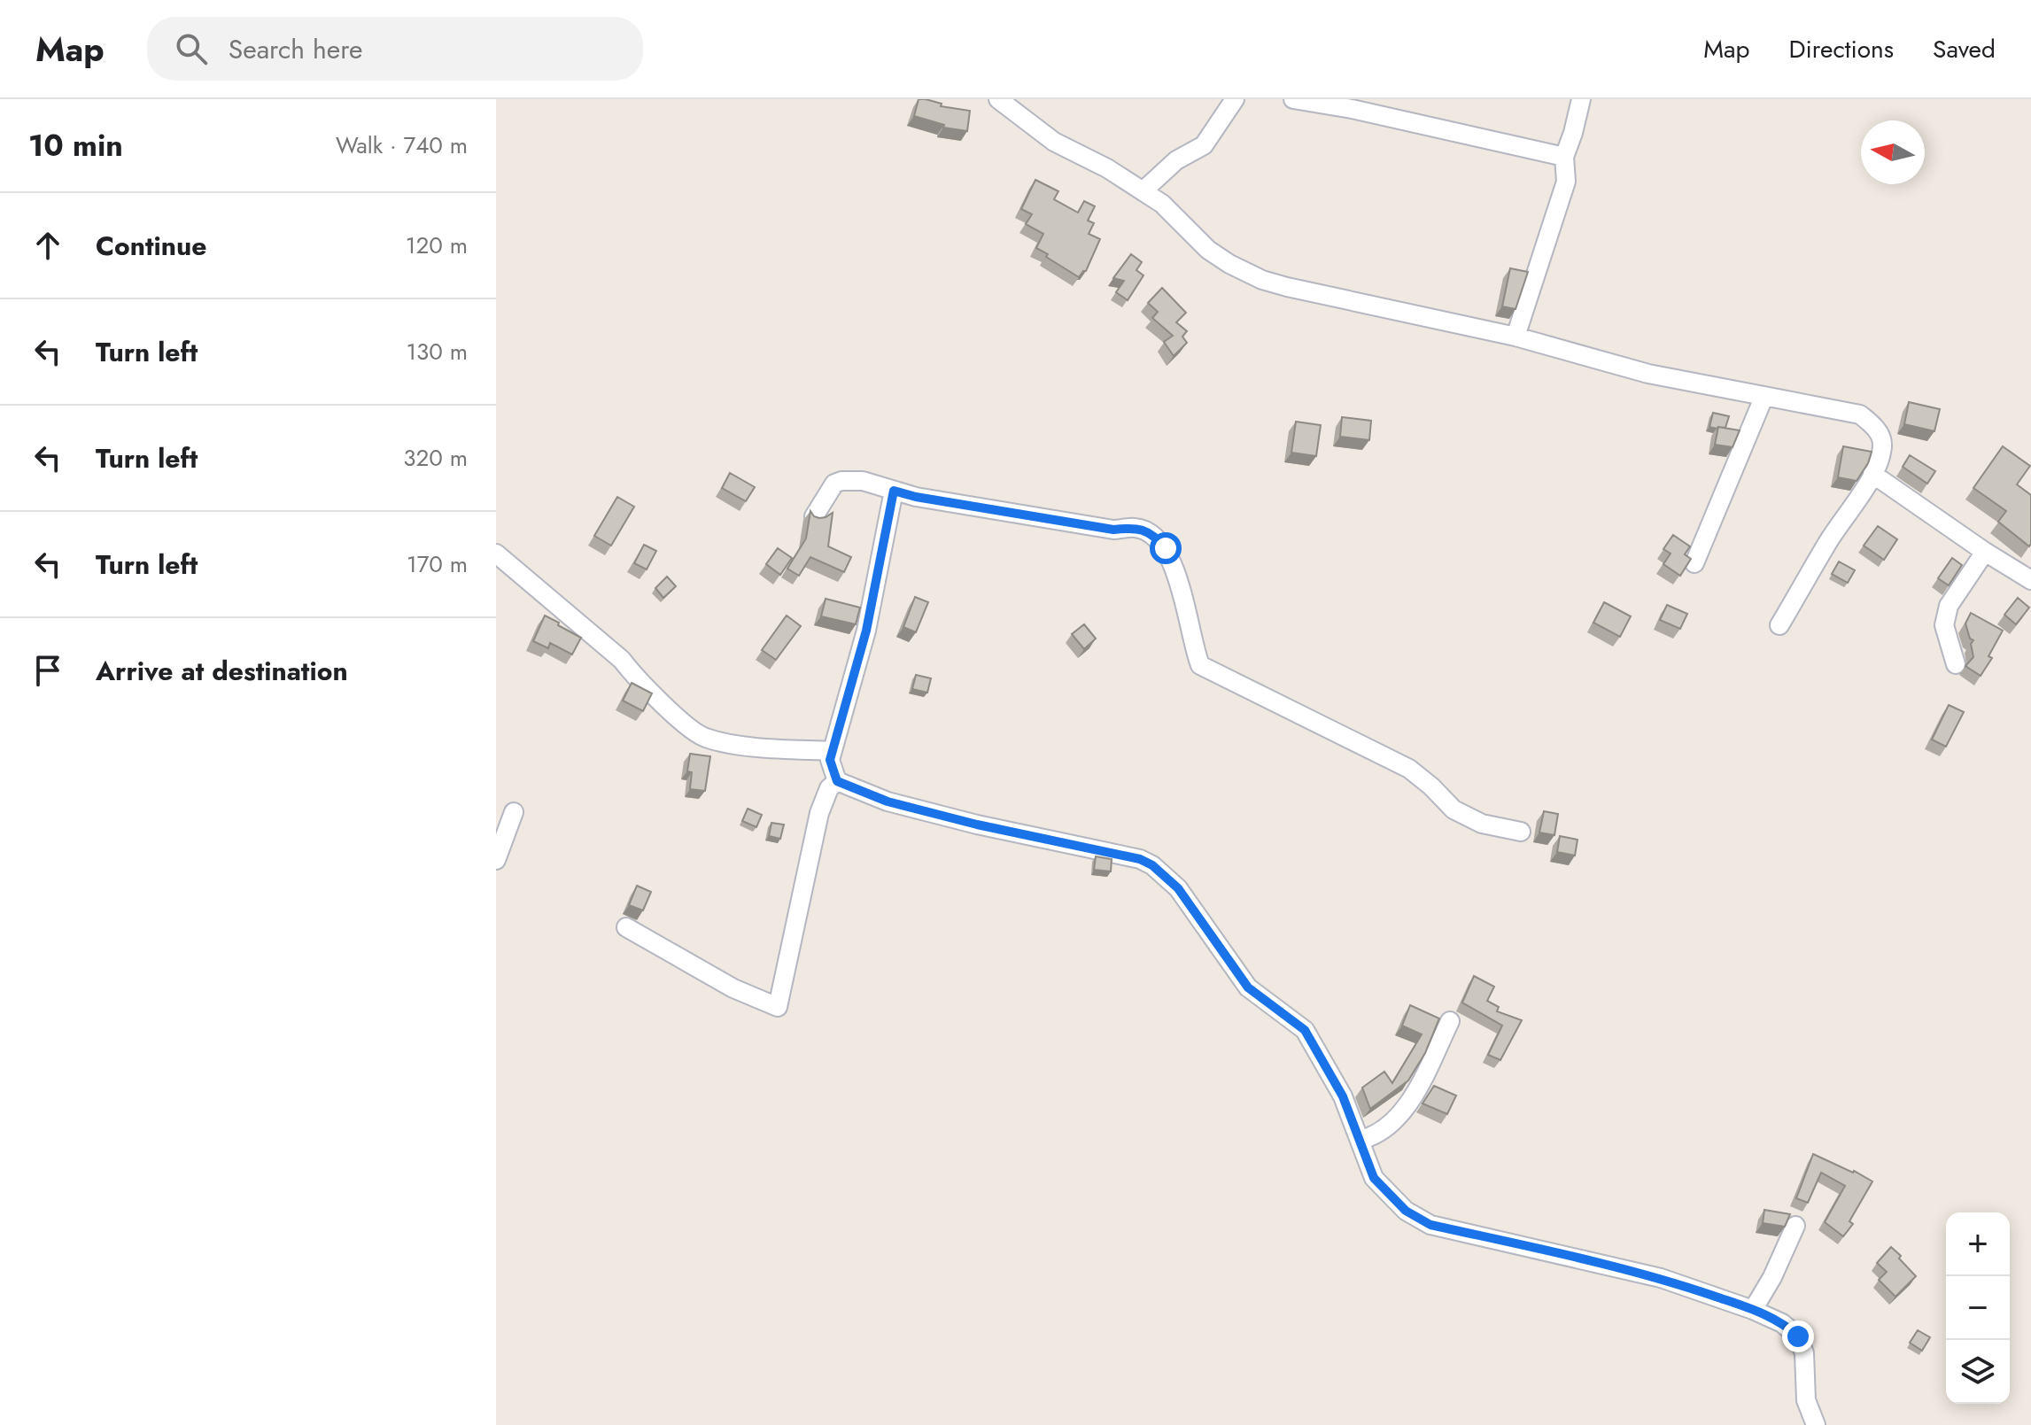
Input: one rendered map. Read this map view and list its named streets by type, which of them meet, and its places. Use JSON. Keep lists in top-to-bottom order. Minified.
{"north":"left","page":{"header":"Map","search":"Search here","nav":["Map","Directions","Saved"],"heading":["10 min","Walk · 740 m"],"list":[["Continue","120 m"],["Turn left","130 m"],["Turn left","320 m"],["Turn left","170 m"],"Arrive at destination"],"map_buttons":["+","−"]}}
